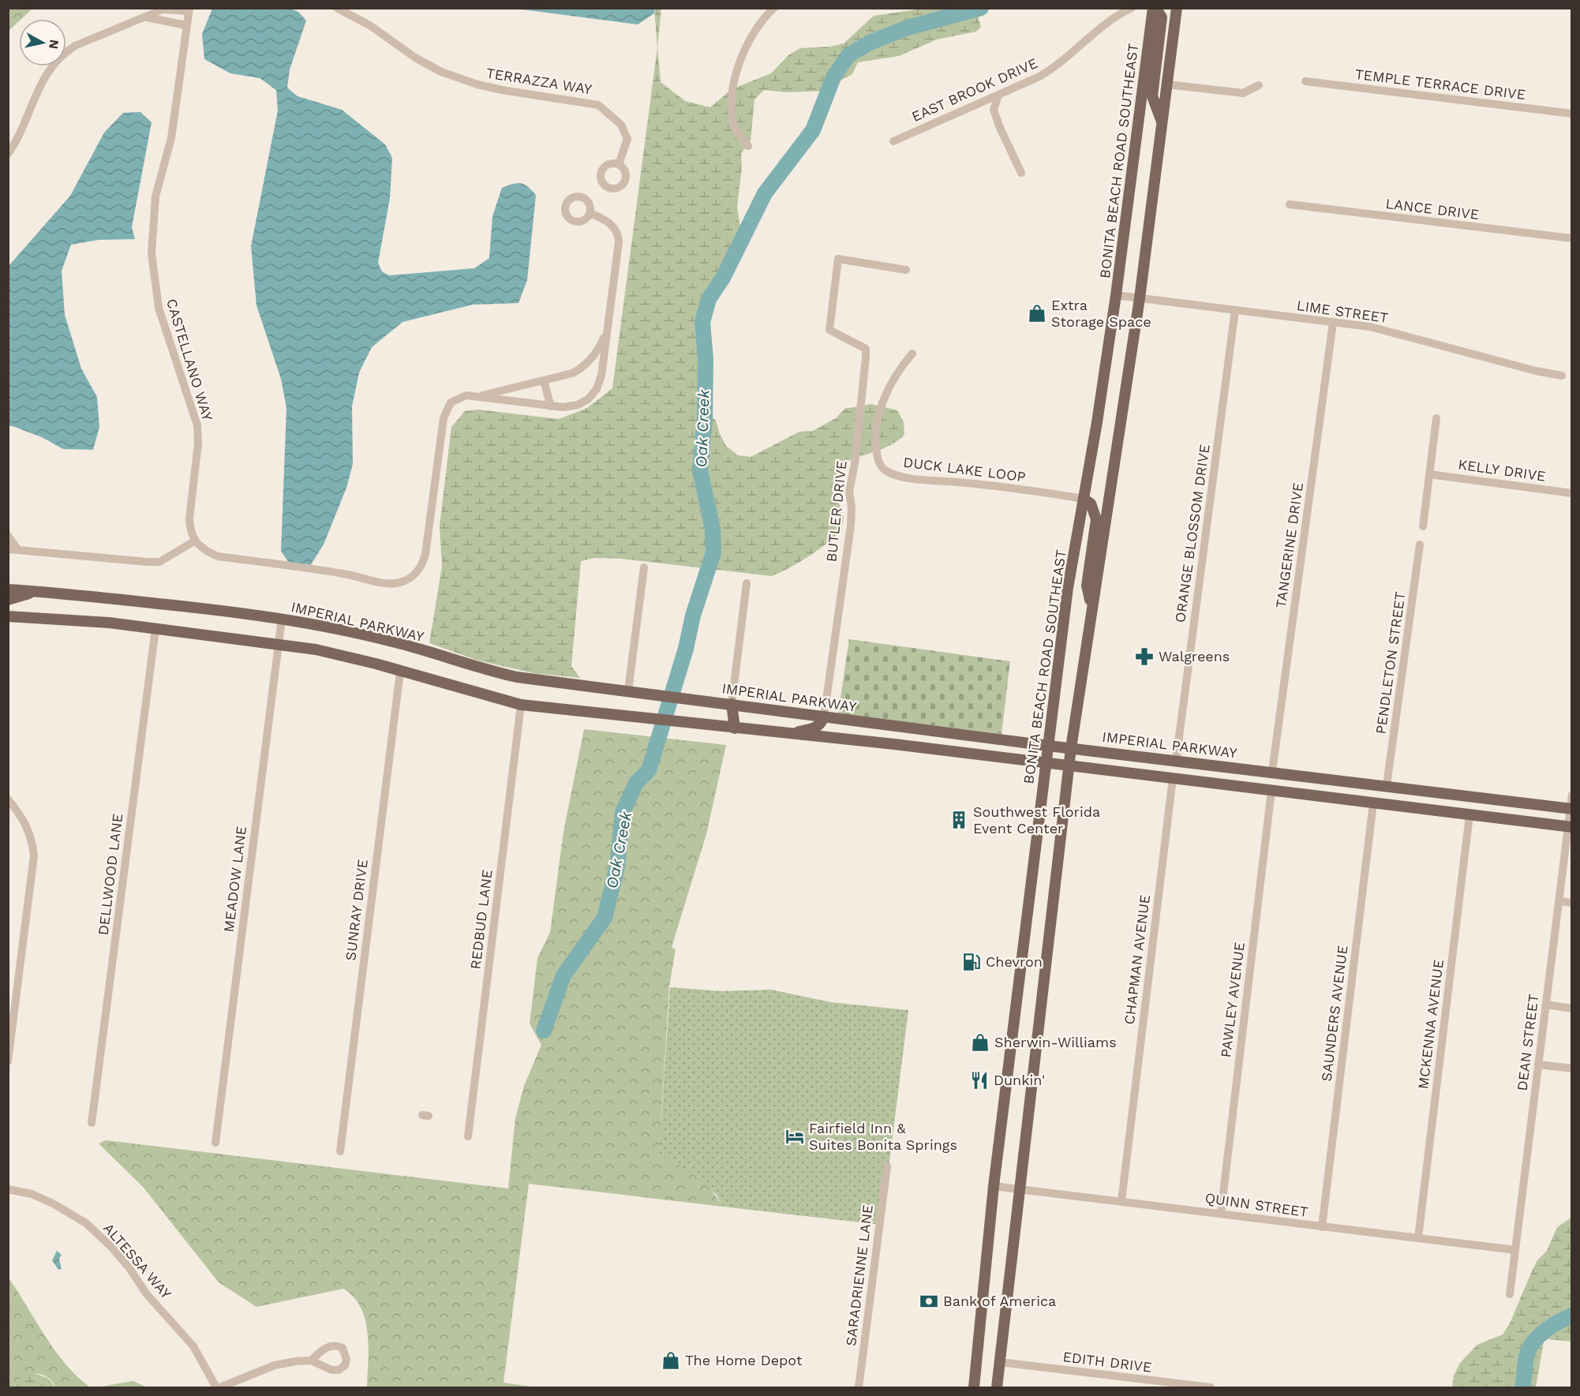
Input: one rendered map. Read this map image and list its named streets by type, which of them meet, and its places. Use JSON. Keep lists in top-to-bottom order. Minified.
{"streets":{"main road":["BONITA BEACH ROAD SOUTHEAST","IMPERIAL PARKWAY"],"street":["TERRAZZA WAY","TEMPLE TERRACE DRIVE","EAST BROOK DRIVE","LANCE DRIVE","LIME STREET","CASTELLANO WAY","DUCK LAKE LOOP","KELLY DRIVE","BUTLER DRIVE","ORANGE BLOSSOM DRIVE","TANGERINE DRIVE","PENDLETON STREET","DELLWOOD LANE","MEADOW LANE","SUNRAY DRIVE","REDBUD LANE","CHAPMAN AVENUE","PAWLEY AVENUE","SAUNDERS AVENUE","MCKENNA AVENUE","DEAN STREET","QUINN STREET","ALTESSA WAY","SARADRIENNE LANE","EDITH DRIVE"]},"crossings":[["BONITA BEACH ROAD SOUTHEAST","LIME STREET"],["BONITA BEACH ROAD SOUTHEAST","DUCK LAKE LOOP"],["BONITA BEACH ROAD SOUTHEAST","IMPERIAL PARKWAY"],["BONITA BEACH ROAD SOUTHEAST","QUINN STREET"],["LIME STREET","ORANGE BLOSSOM DRIVE"],["LIME STREET","TANGERINE DRIVE"],["BUTLER DRIVE","IMPERIAL PARKWAY"],["ORANGE BLOSSOM DRIVE","IMPERIAL PARKWAY"],["TANGERINE DRIVE","IMPERIAL PARKWAY"],["IMPERIAL PARKWAY","PENDLETON STREET"],["IMPERIAL PARKWAY","MEADOW LANE"],["IMPERIAL PARKWAY","DEAN STREET"],["CHAPMAN AVENUE","QUINN STREET"],["PAWLEY AVENUE","QUINN STREET"],["SAUNDERS AVENUE","QUINN STREET"],["MCKENNA AVENUE","QUINN STREET"],["DEAN STREET","QUINN STREET"]],"water":["Oak Creek"],"places":{"shop":["Extra Storage Space","Sherwin-Williams","The Home Depot"],"pharmacy":["Walgreens"],"building":["Southwest Florida Event Center"],"fuel station":["Chevron"],"restaurant":["Dunkin'"],"hotel":["Fairfield Inn & Suites Bonita Springs"],"bank":["Bank of America"]},"north":"right"}
